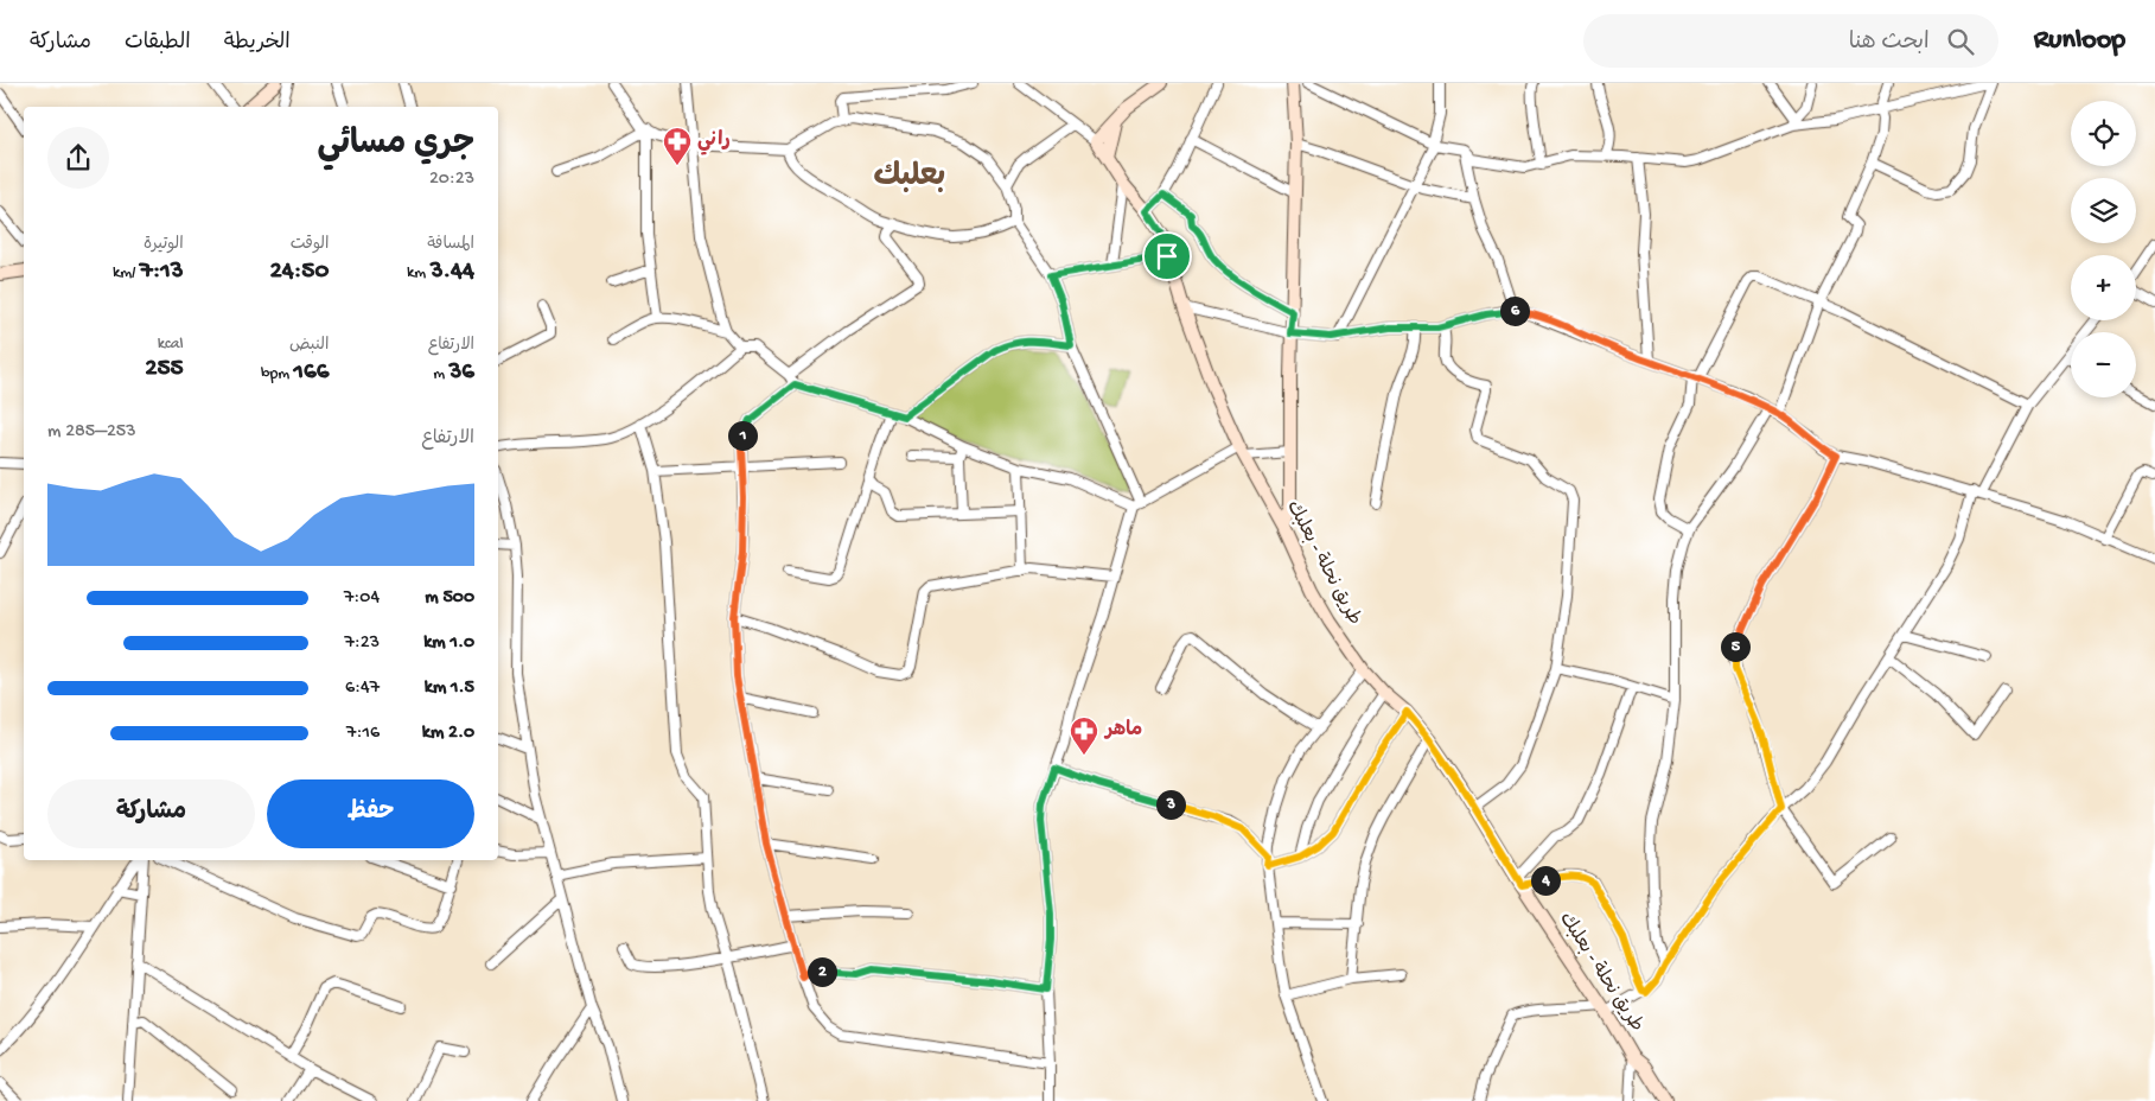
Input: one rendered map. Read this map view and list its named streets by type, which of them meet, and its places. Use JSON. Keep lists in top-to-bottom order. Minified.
{"streets":{"street":["طريق نحلة - بعلبك"]},"districts":["بعلبك"],"places":{"pharmacy":["راني","ماهر"]},"page":{"header":"Runloop","search":"ابحث هنا","nav":["الخريطة","الطبقات","مشاركة"],"map_buttons":["+","−"],"heading":["جري مسائي","20:23"],"stats":[["المسافة","3.44 km"],["الوقت","24:50"],["الوتيرة","7:13 /km"],["الارتفاع","36 m"],["النبض","166 bpm"],["kcal","255"]],"pins":["6","1","5","3","4","2"],"chart":["الارتفاع","253–285 m"],"list":[{"name":"500 m","note":"7:04"},{"name":"1.0 km","note":"7:23"},{"name":"1.5 km","note":"6:47"},{"name":"2.0 km","note":"7:16"}],"buttons":["حفظ","مشاركة"]}}
